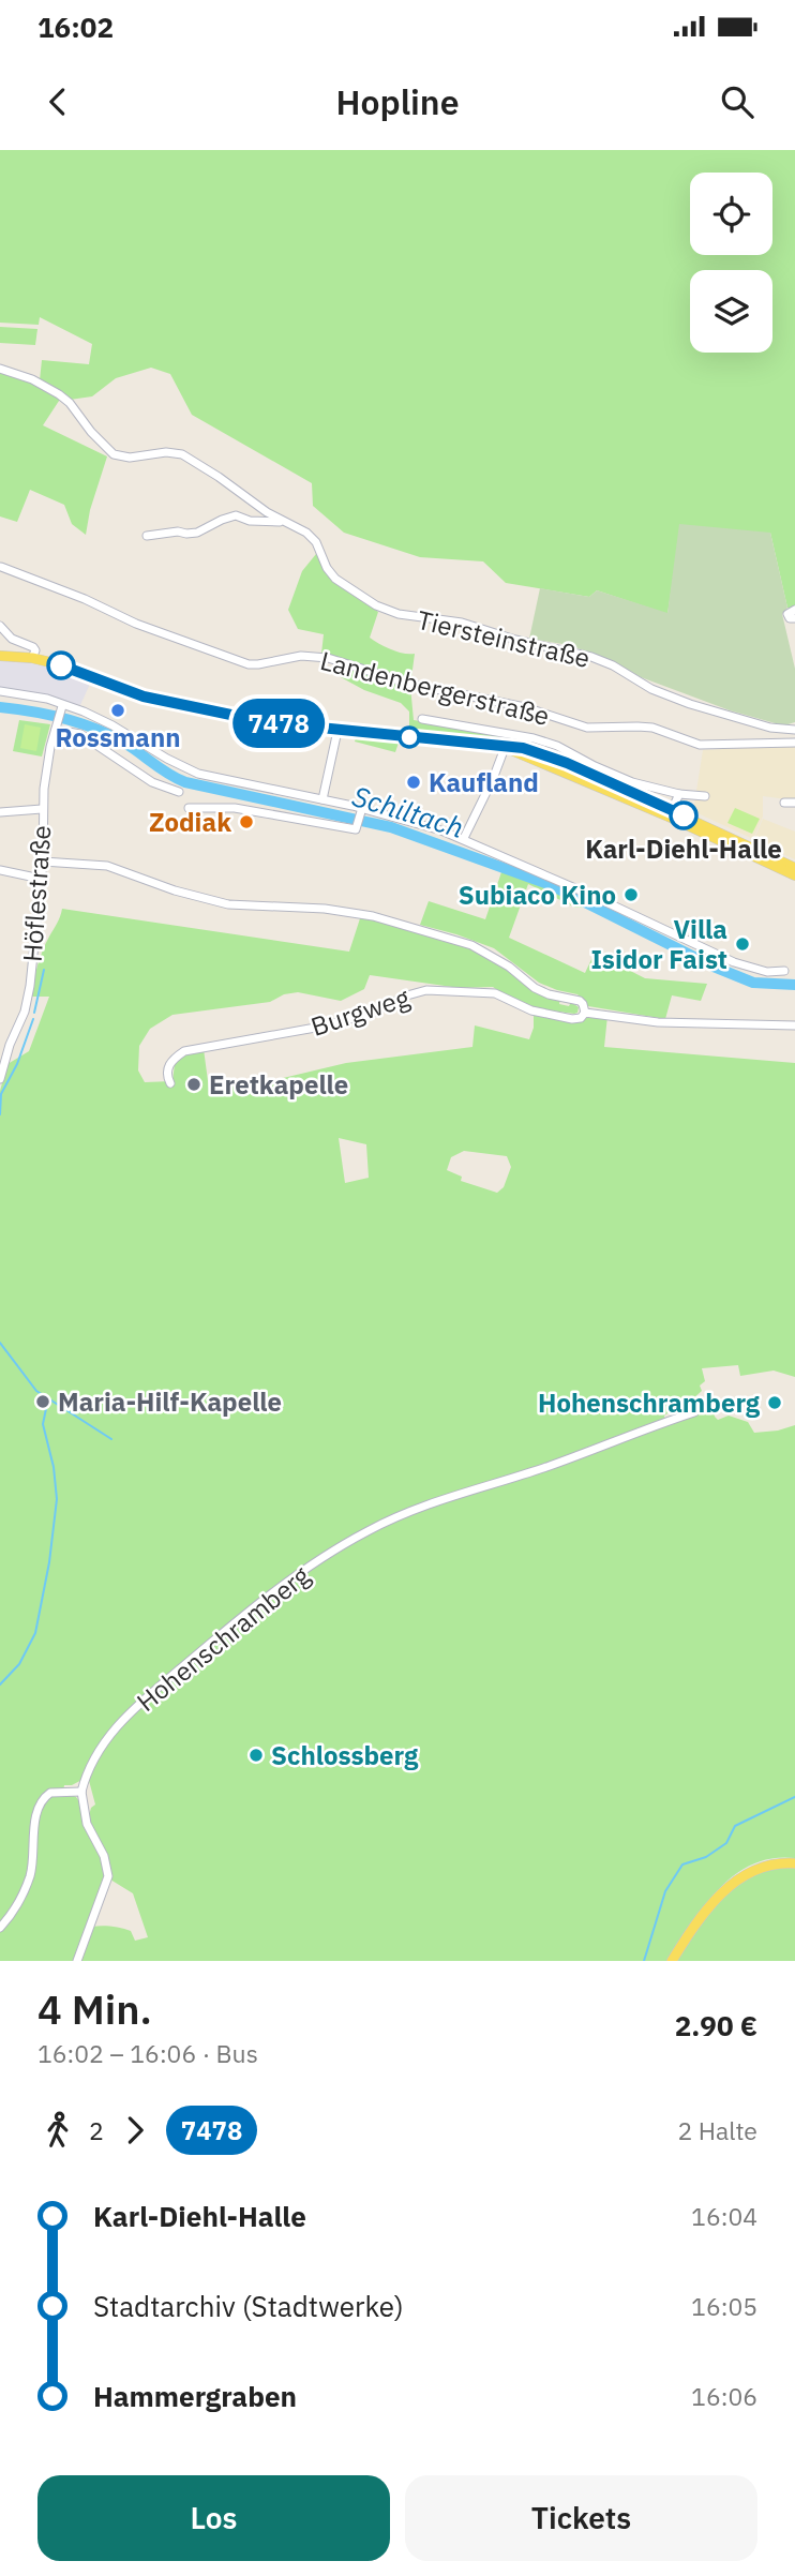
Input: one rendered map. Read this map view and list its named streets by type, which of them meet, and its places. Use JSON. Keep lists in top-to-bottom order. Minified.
{"streets":{"street":["Tiersteinstraße","Landenbergerstraße","Höflestraße","Burgweg","Hohenschramberg"]},"water":["Schiltach"],"places":["Rossmann","Kaufland","Karl-Diehl-Halle","Zodiak","Subiaco Kino","Villa Isidor Faist","Eretkapelle","Maria-Hilf-Kapelle","Hohenschramberg","Schlossberg"],"lines":["bus line 7478"],"page":{"status":"16:02","header":"Hopline","on_map":"7478","heading":["4 Min.","16:02 – 16:06 · Bus","2.90 €"],"legs":["2","7478","2 Halte"],"list":[{"name":"Karl-Diehl-Halle","value":"16:04"},{"name":"Stadtarchiv (Stadtwerke)","value":"16:05"},{"name":"Hammergraben","value":"16:06"}],"buttons":["Los","Tickets"]}}
